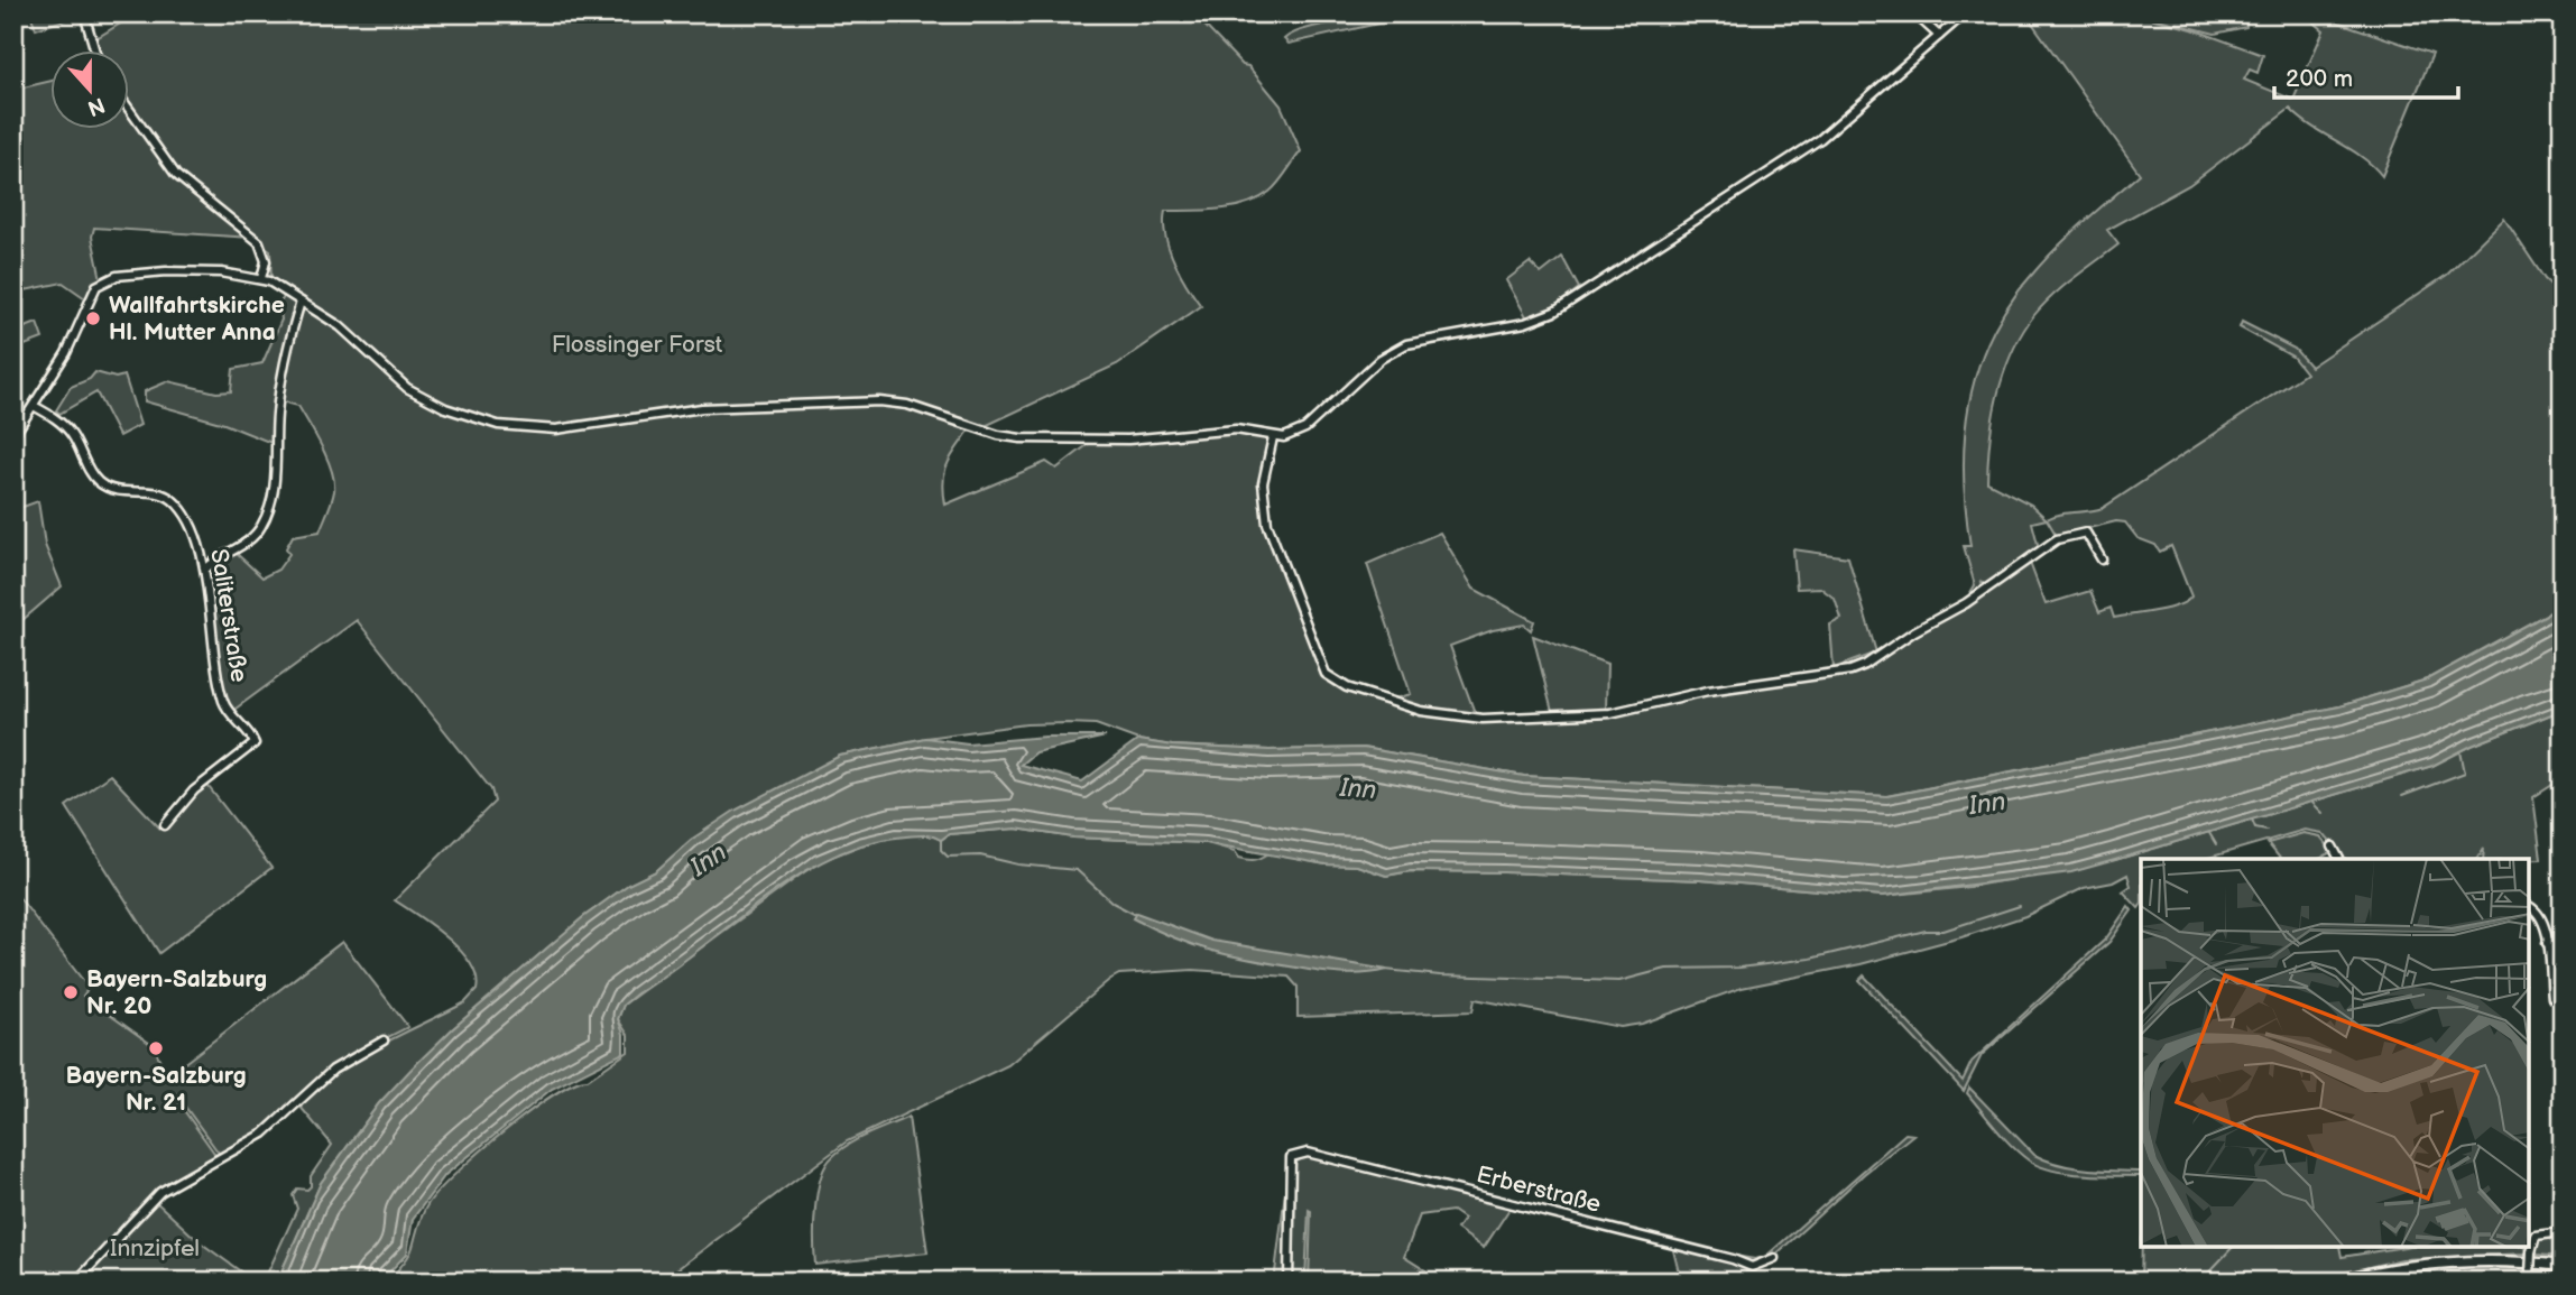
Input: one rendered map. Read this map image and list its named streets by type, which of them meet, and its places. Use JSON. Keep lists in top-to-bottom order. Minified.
{"streets":{"street":["Saliterstraße","Erberstraße"]},"water":["Inn"],"parks":["Flossinger Forst","Innzipfel"],"places":["Wallfahrtskirche Hl. Mutter Anna","Bayern-Salzburg Nr. 20","Bayern-Salzburg Nr. 21"],"scale_bar":"200 m","north":"bottom"}
